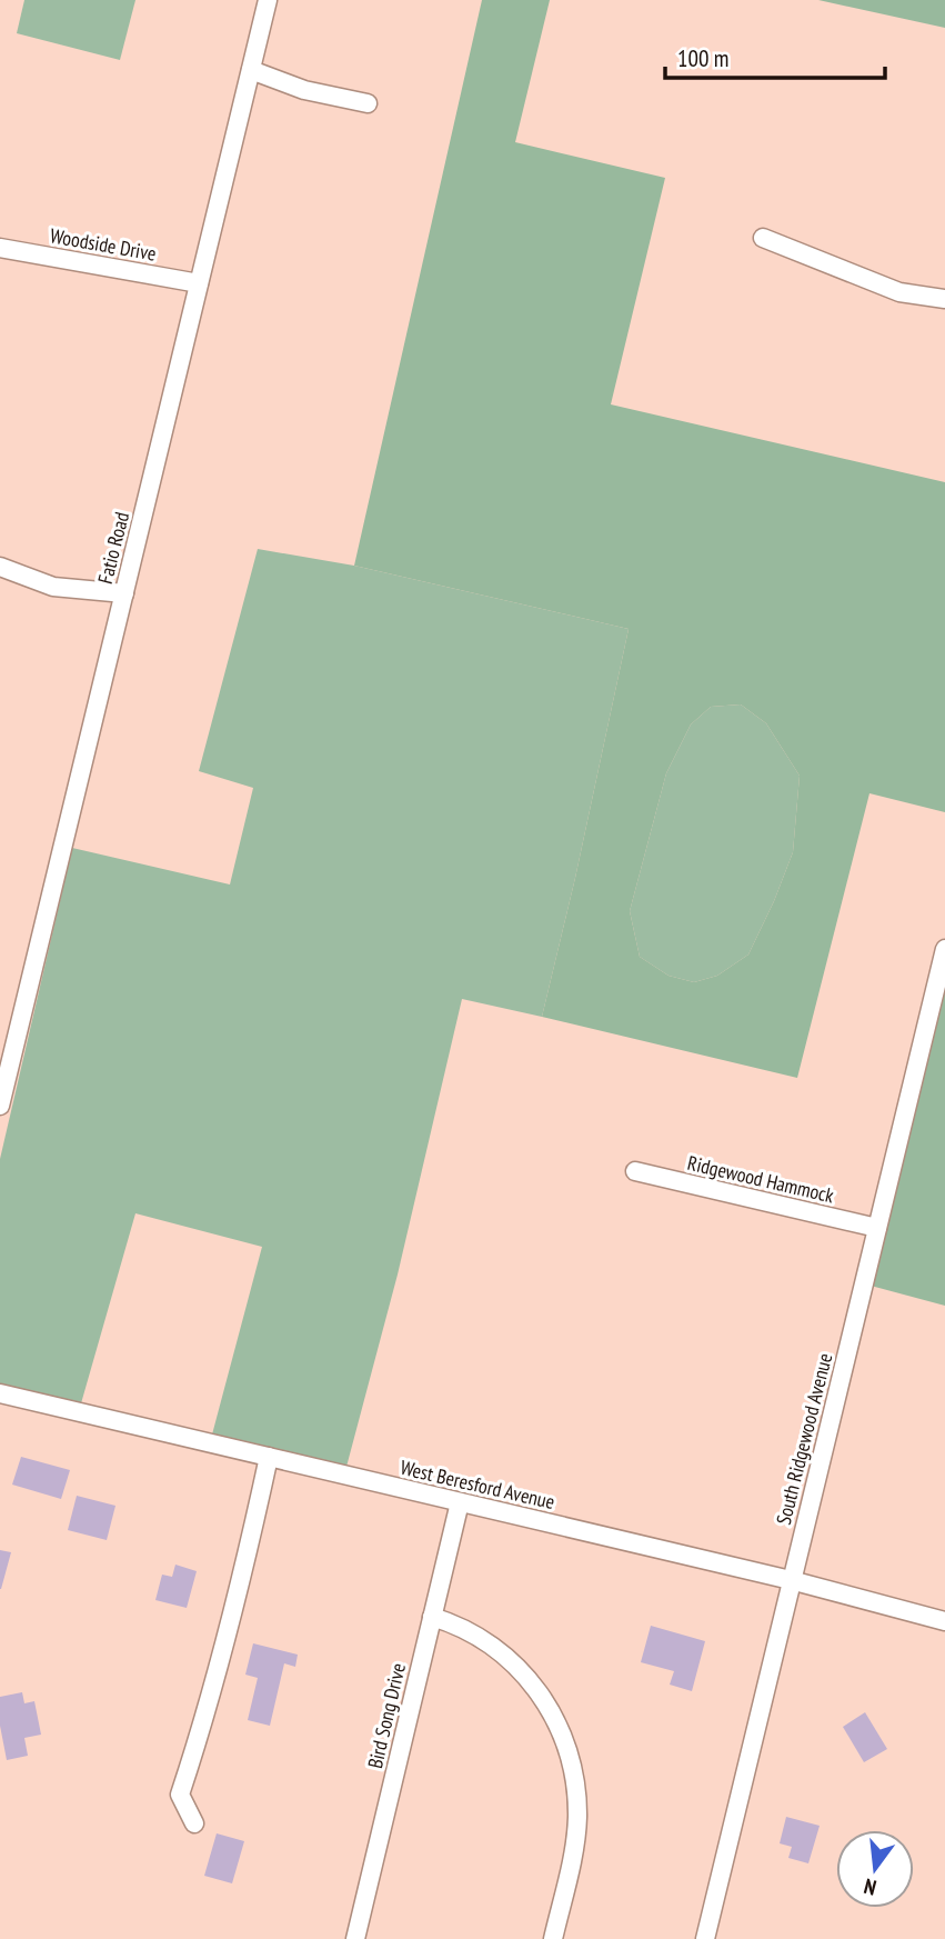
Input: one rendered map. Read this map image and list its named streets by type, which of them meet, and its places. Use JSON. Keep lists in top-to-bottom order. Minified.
{"streets":{"street":["Woodside Drive","Fatio Road","Ridgewood Hammock","South Ridgewood Avenue","West Beresford Avenue","Bird Song Drive"]},"crossings":[["Woodside Drive","Fatio Road"],["Ridgewood Hammock","South Ridgewood Avenue"],["South Ridgewood Avenue","West Beresford Avenue"],["West Beresford Avenue","Bird Song Drive"]],"scale_bar":"100 m","north":"bottom"}
